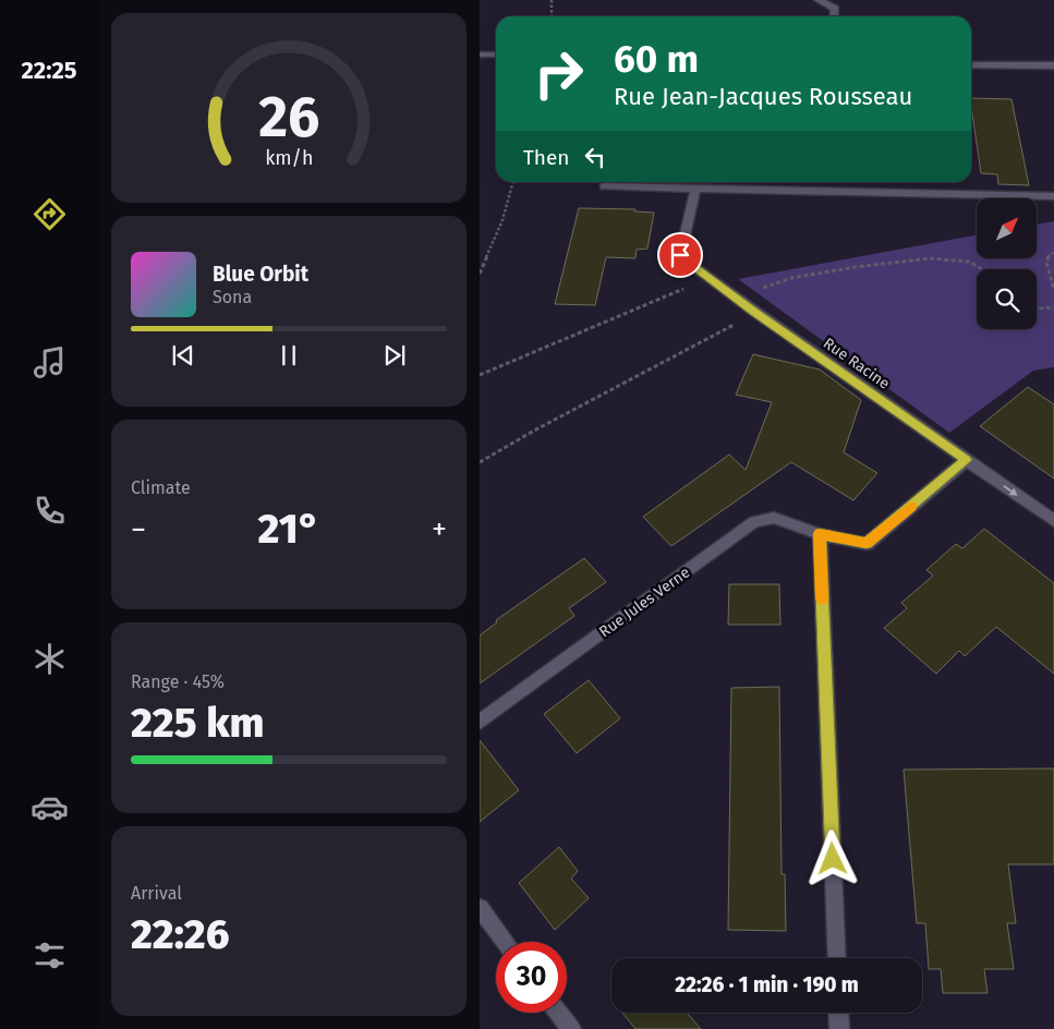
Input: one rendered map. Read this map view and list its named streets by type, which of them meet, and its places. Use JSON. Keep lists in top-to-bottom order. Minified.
{"streets":{"street":["Rue Racine","Rue Jules Verne"]},"crossings":[["Rue Racine","Rue Jules Verne"]],"north":"top right","page":{"tabs":"22:25","turn":["60 m","Rue Jean-Jacques Rousseau"],"then":"Then","song":["Blue Orbit","Sona"],"tile":["Climate",["Range · 45%","225 km"],["Arrival","22:26"]],"heat":["−","21°","+"],"limit":"30","trip":"22:26 · 1 min · 190 m","gauge":["26","km/h"]}}
